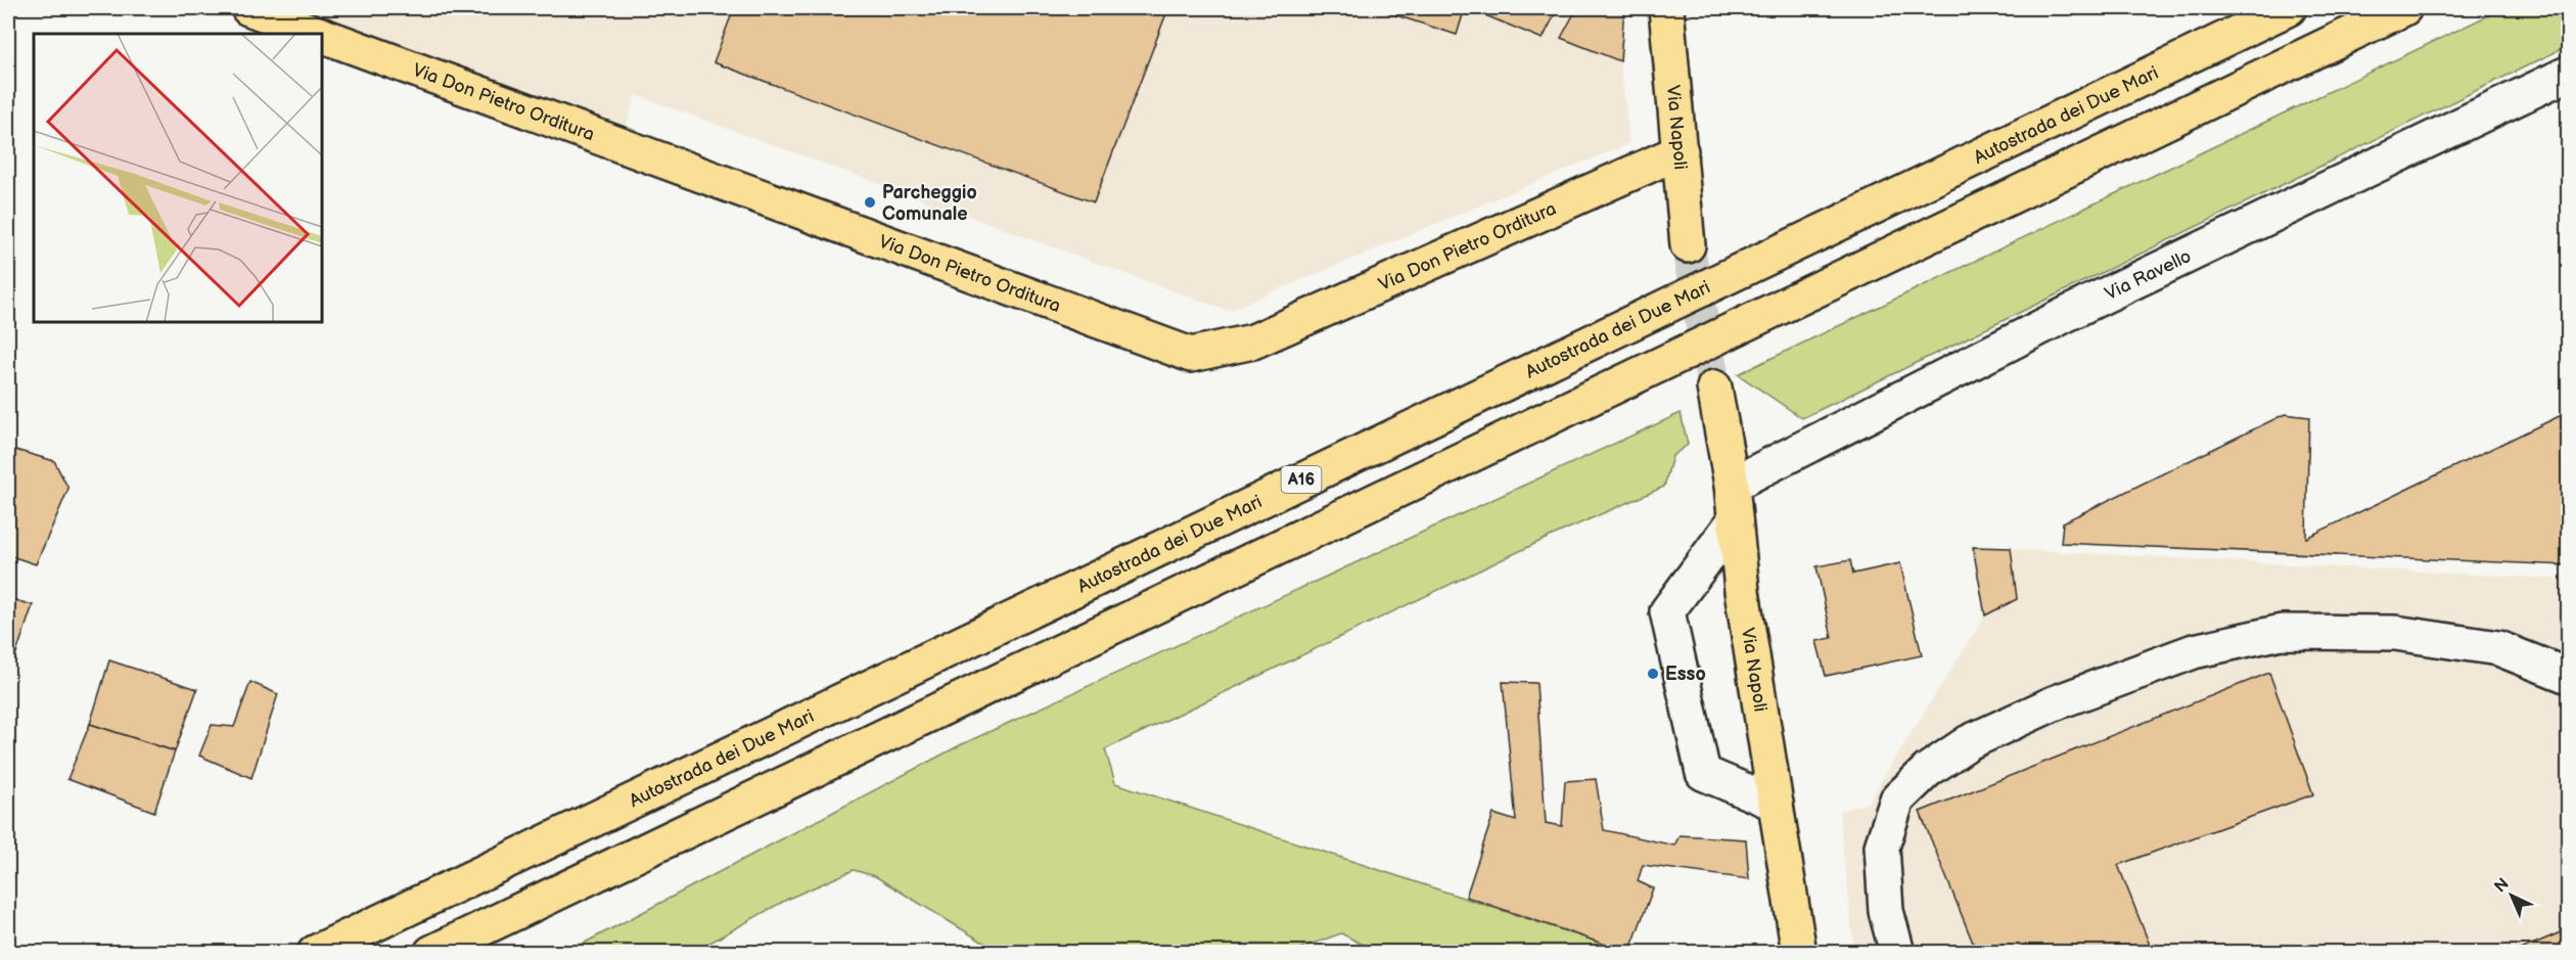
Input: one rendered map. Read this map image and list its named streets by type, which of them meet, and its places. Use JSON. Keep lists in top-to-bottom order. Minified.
{"streets":{"main road":["Via Don Pietro Orditura","Autostrada dei Due Mari","Via Napoli","A16"],"street":["Via Ravello"]},"crossings":[["Via Don Pietro Orditura","Via Napoli"],["Via Napoli","Via Ravello"]],"places":["Parcheggio Comunale","Esso"],"north":"top left"}
